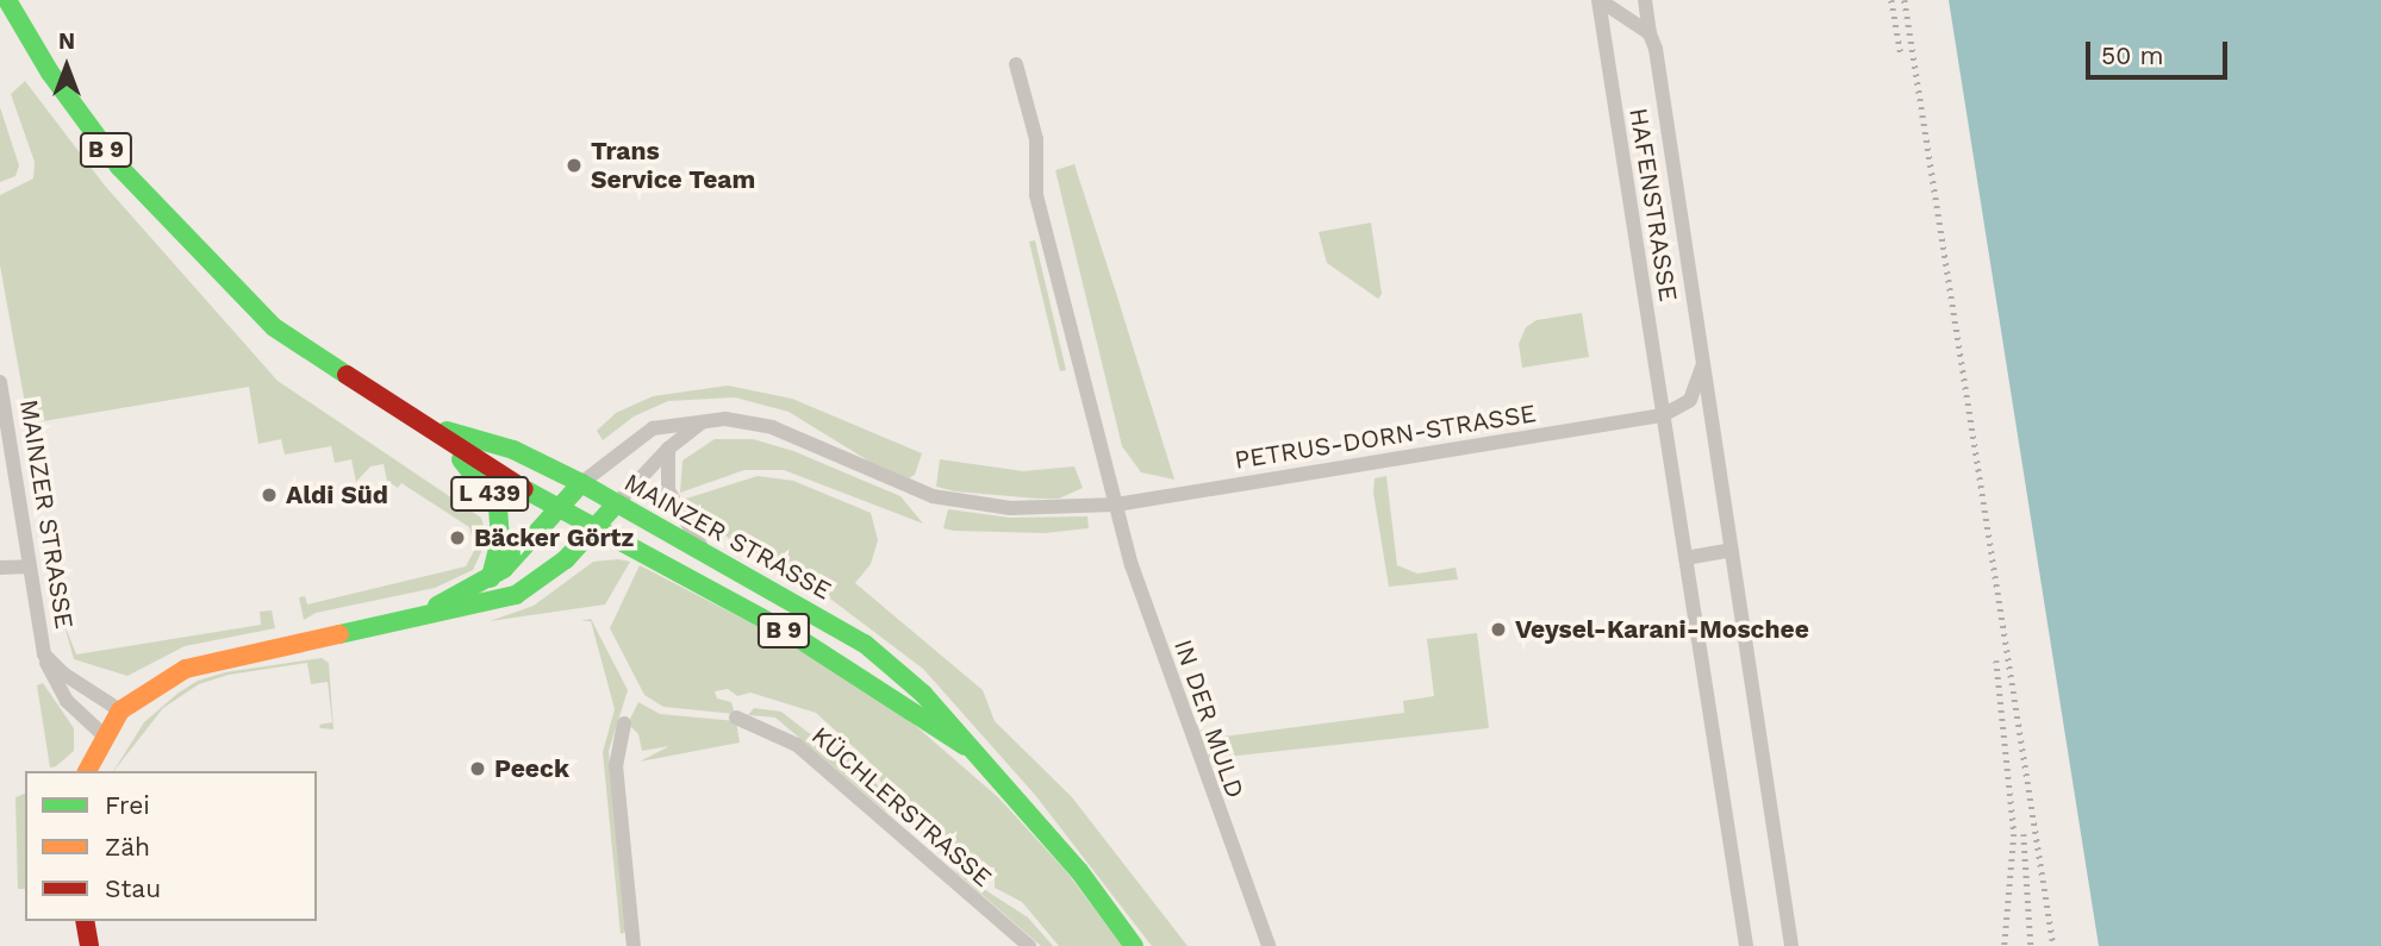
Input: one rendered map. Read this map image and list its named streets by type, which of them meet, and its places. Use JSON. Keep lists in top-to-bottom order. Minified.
{"streets":{"main road":["B 9","PETRUS-DORN-STRASSE","L 439","MAINZER STRASSE"],"street":["HAFENSTRASSE","IN DER MULD","KÜCHLERSTRASSE"]},"crossings":[["HAFENSTRASSE","PETRUS-DORN-STRASSE"],["PETRUS-DORN-STRASSE","L 439"],["PETRUS-DORN-STRASSE","MAINZER STRASSE"],["PETRUS-DORN-STRASSE","IN DER MULD"],["L 439","MAINZER STRASSE"]],"places":["Trans Service Team","Aldi Süd","Bäcker Görtz","Veysel-Karani-Moschee","Peeck"],"legend":["Frei","Zäh","Stau"],"scale_bar":"50 m","north":"top"}
